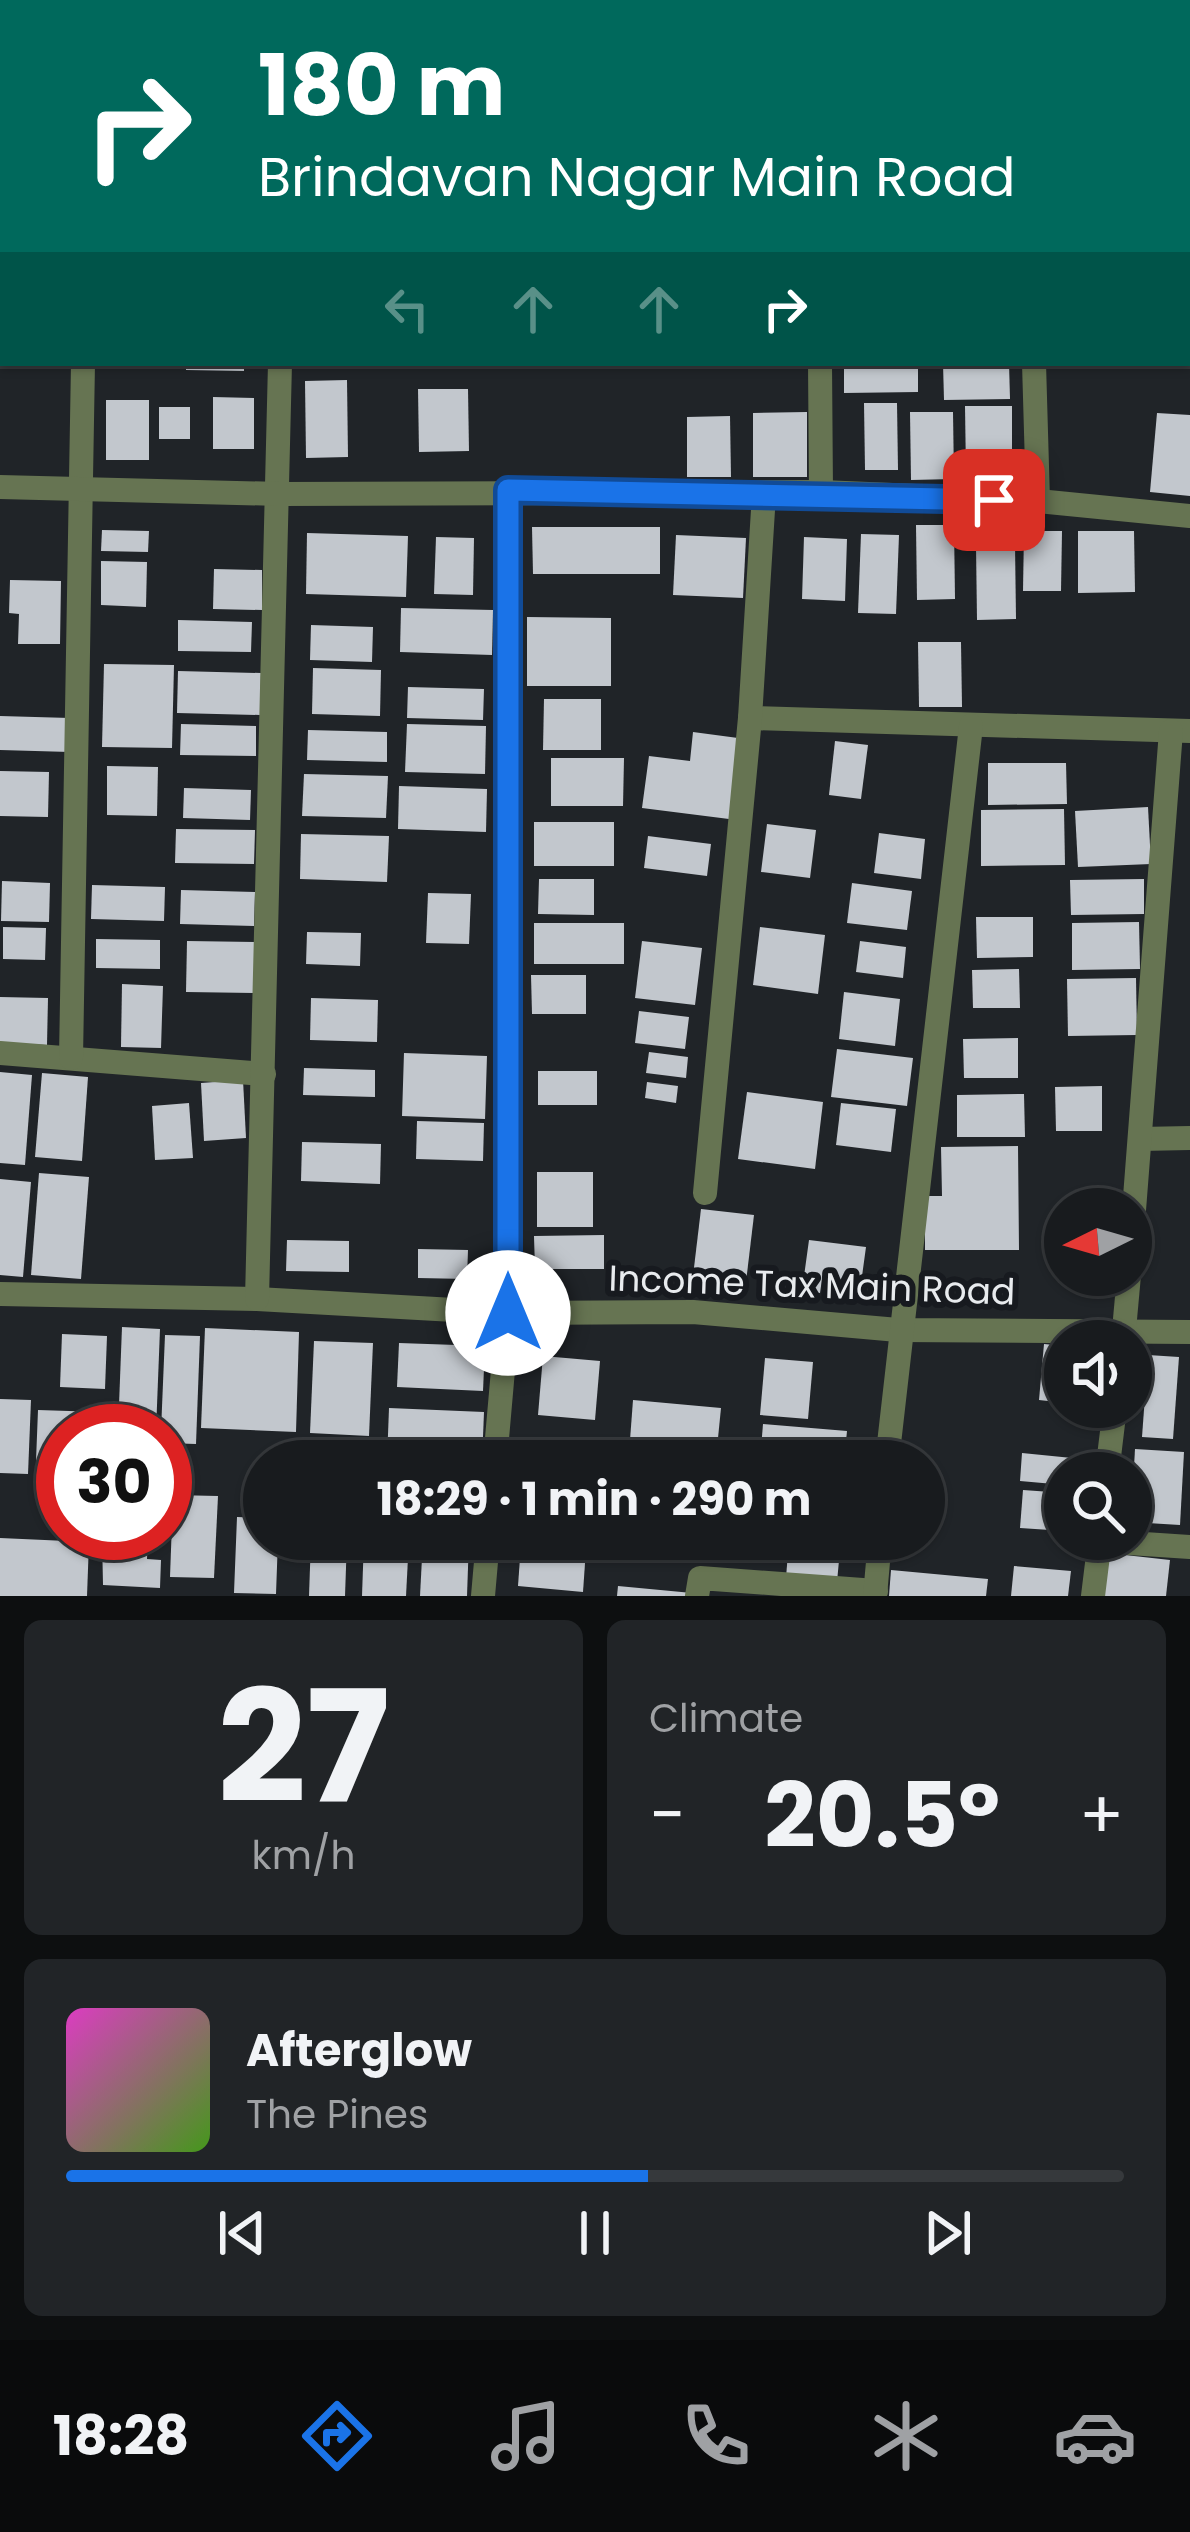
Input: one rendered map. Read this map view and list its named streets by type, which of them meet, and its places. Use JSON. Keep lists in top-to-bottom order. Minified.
{"streets":{"street":["Income Tax Main Road"]},"north":"left","page":{"turn":["180 m","Brindavan Nagar Main Road"],"limit":"30","trip":"18:29 · 1 min · 290 m","tile":[["27","km/h"],"Climate"],"heat":["−","20.5°","+"],"song":["Afterglow","The Pines"],"tabs":"18:28"}}
